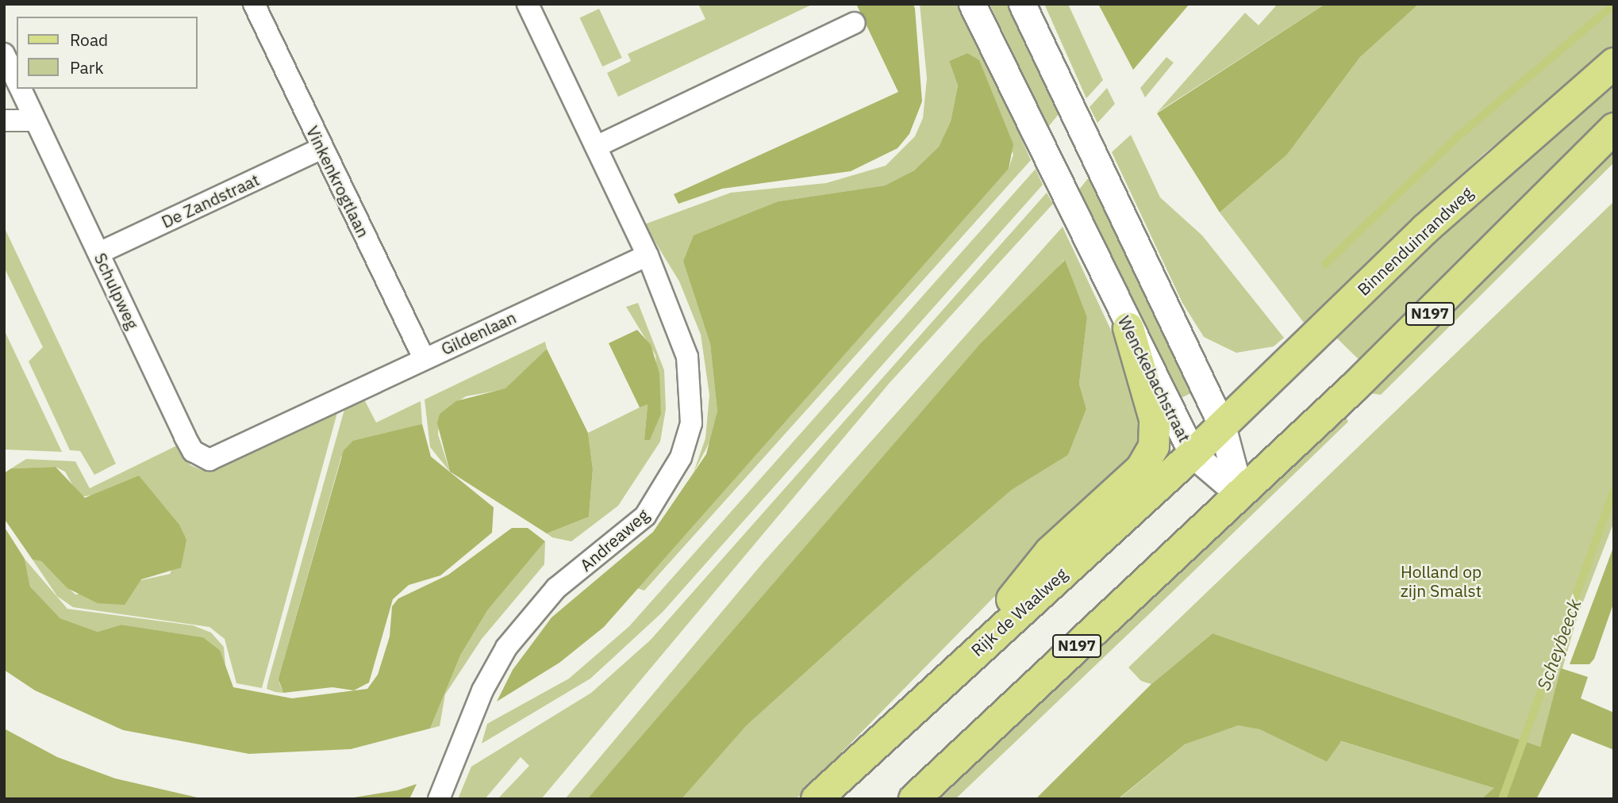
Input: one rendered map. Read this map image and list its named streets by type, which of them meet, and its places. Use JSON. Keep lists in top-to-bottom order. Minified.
{"streets":{"main road":["Binnenduinrandweg","N197","Rijk de Waalweg"],"street":["Vinkenkrogtlaan","De Zandstraat","Schulpweg","Gildenlaan","Wenckebachstraat","Andreaweg"]},"crossings":[["Vinkenkrogtlaan","De Zandstraat"],["Vinkenkrogtlaan","Gildenlaan"],["De Zandstraat","Schulpweg"],["Binnenduinrandweg","Rijk de Waalweg"],["Schulpweg","Gildenlaan"],["N197","Wenckebachstraat"],["Gildenlaan","Andreaweg"],["Wenckebachstraat","Rijk de Waalweg"]],"water":["Scheybeeck"],"parks":["Holland op zijn Smalst"],"legend":["Road","Park"]}
